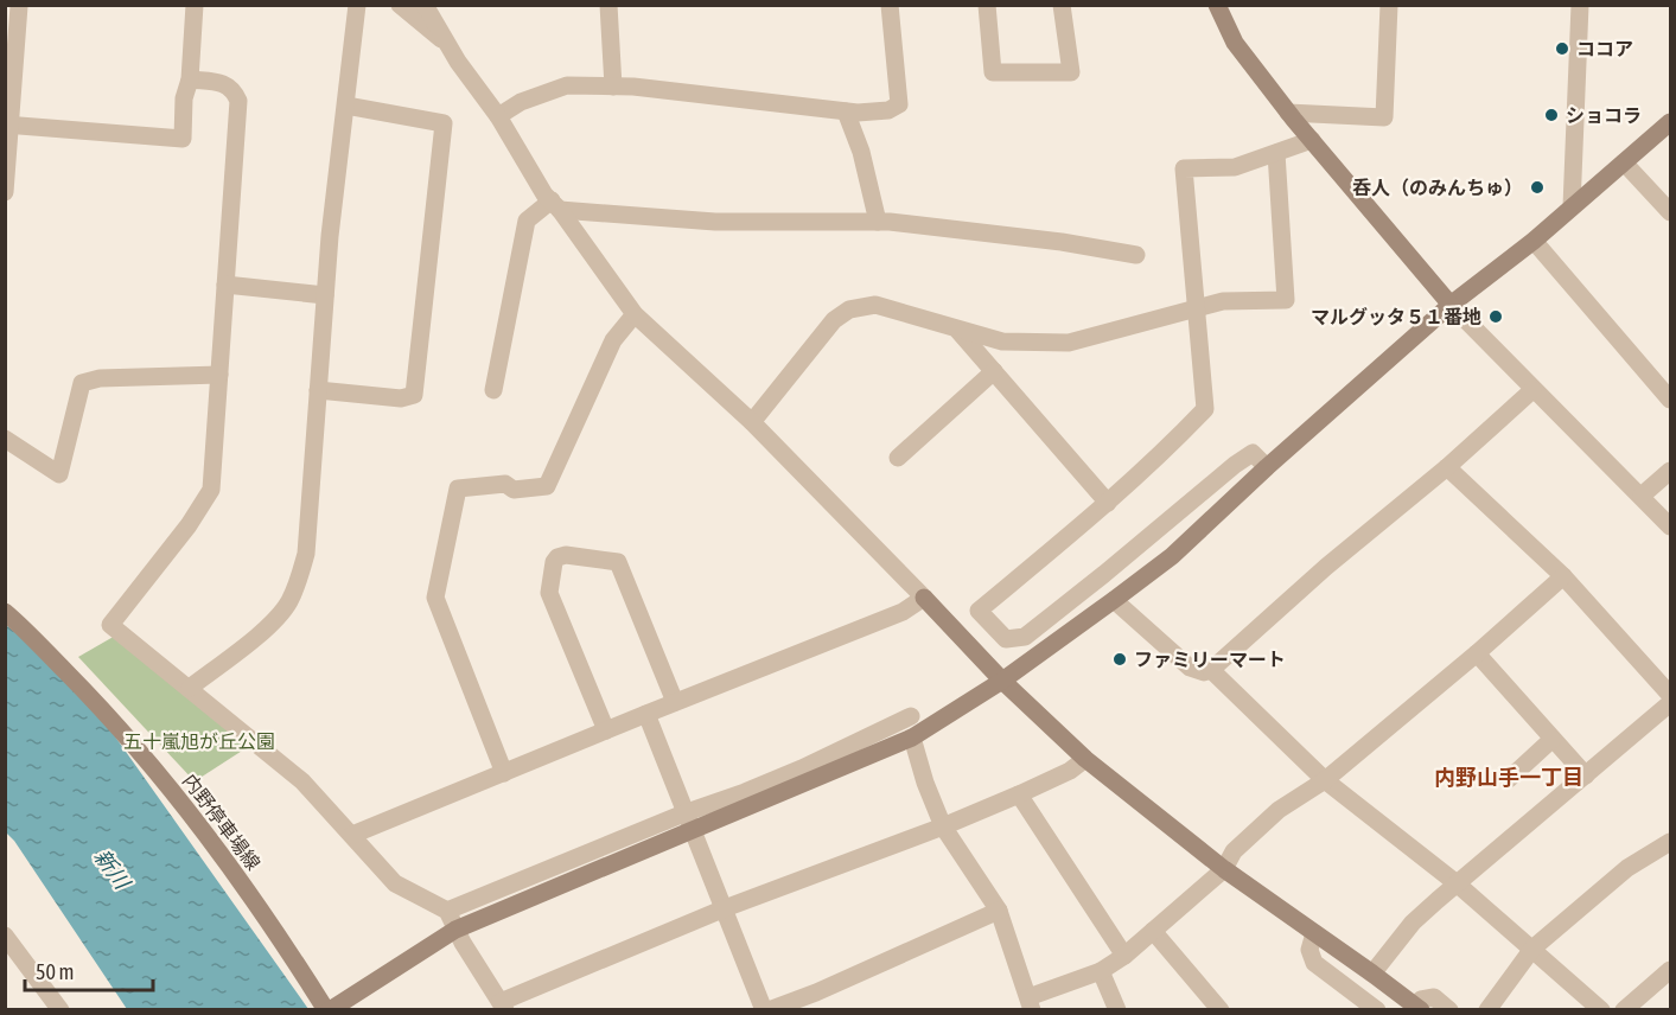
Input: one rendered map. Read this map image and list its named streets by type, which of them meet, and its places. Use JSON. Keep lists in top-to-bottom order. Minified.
{"streets":{"street":["内野停車場線"]},"districts":["内野山手一丁目"],"water":["新川"],"parks":["五十嵐旭が丘公園"],"places":["ココア","ショコラ","呑人（のみんちゅ）","マルグッタ５１番地","ファミリーマート"],"scale_bar":"50 m"}
